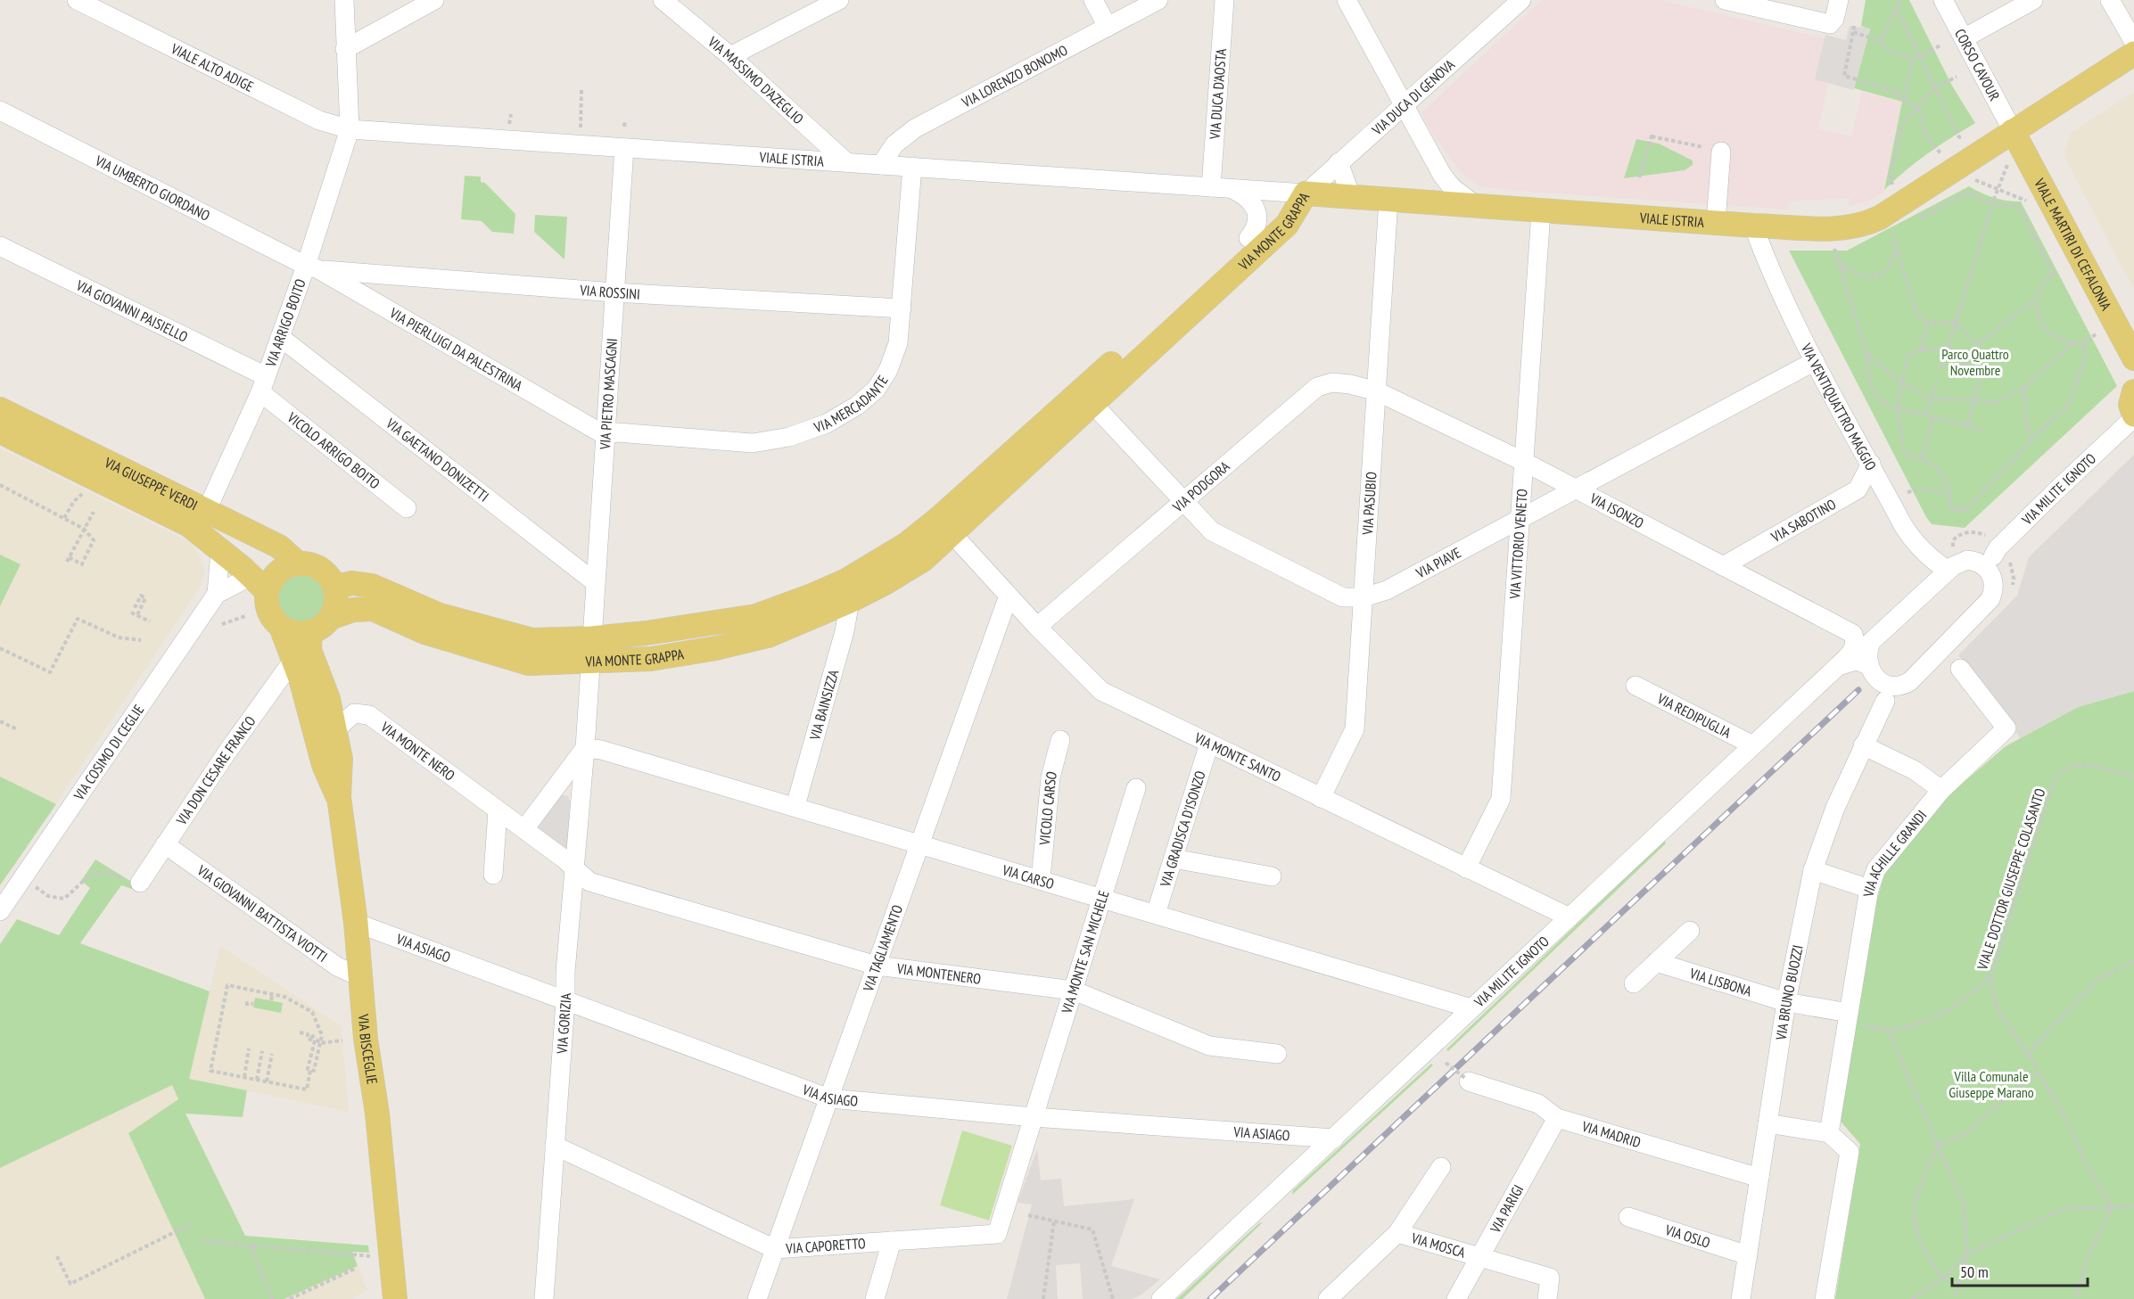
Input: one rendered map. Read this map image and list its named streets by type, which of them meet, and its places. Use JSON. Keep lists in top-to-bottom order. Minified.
{"streets":{"main road":["VIALE ISTRIA","VIA MONTE GRAPPA","VIALE MARTIRI DI CEFALONIA","VIA GIUSEPPE VERDI","VIA BISCEGLIE"],"street":["CORSO CAVOUR","VIALE ALTO ADIGE","VIA LORENZO BONOMO","VIA MASSIMO D'AZEGLIO","VIA DUCA D'AOSTA","VIA DUCA DI GENOVA","VIA UMBERTO GIORDANO","VIA ROSSINI","VIA GIOVANNI PAISIELLO","VIA ARRIGO BOITO","VIA PIERLUIGI DA PALESTRINA","VIA PIETRO MASCAGNI","VIA MERCADANTE","VIA VENTIQUATTRO MAGGIO","VICOLO ARRIGO BOITO","VIA GAETANO DONIZETTI","VIA PODGORA","VIA MILITE IGNOTO","VIA PASUBIO","VIA ISONZO","VIA SABOTINO","VIA VITTORIO VENETO","VIA PIAVE","VIA BAINSIZZA","VIA REDIPUGLIA","VIA MONTE NERO","VIA COSIMO DI CEGLIE","VIA MONTE SANTO","VIA DON CESARE FRANCO","VICOLO CARSO","VIA GRADISCA D'ISONZO","VIA ACHILLE GRANDI","VIA CARSO","VIA GIOVANNI BATTISTA VIOTTI","VIA ASIAGO","VIA TAGLIAMENTO","VIA MONTE SAN MICHELE","VIA MONTENERO","VIA LISBONA","VIA BRUNO BUOZZI","VIA GORIZIA","VIA MADRID","VIA PARIGI","VIA OSLO","VIA MOSCA","VIA CAPORETTO"],"path":["VIALE DOTTOR GIUSEPPE COLASANTO"]},"crossings":[["CORSO CAVOUR","VIALE ISTRIA"],["CORSO CAVOUR","VIALE MARTIRI DI CEFALONIA"],["VIALE ALTO ADIGE","VIALE ISTRIA"],["VIALE ALTO ADIGE","VIA ARRIGO BOITO"],["VIA LORENZO BONOMO","VIALE ISTRIA"],["VIA MASSIMO D'AZEGLIO","VIALE ISTRIA"],["VIA DUCA D'AOSTA","VIALE ISTRIA"],["VIA DUCA DI GENOVA","VIALE ISTRIA"],["VIA DUCA DI GENOVA","VIA MONTE GRAPPA"],["VIALE ISTRIA","VIA MONTE GRAPPA"],["VIALE ISTRIA","VIALE MARTIRI DI CEFALONIA"],["VIALE ISTRIA","VIA ARRIGO BOITO"],["VIALE ISTRIA","VIA PIETRO MASCAGNI"],["VIALE ISTRIA","VIA MERCADANTE"],["VIALE ISTRIA","VIA VENTIQUATTRO MAGGIO"],["VIALE ISTRIA","VIA PASUBIO"],["VIALE ISTRIA","VIA VITTORIO VENETO"],["VIA UMBERTO GIORDANO","VIA ROSSINI"],["VIA UMBERTO GIORDANO","VIA ARRIGO BOITO"],["VIA UMBERTO GIORDANO","VIA PIERLUIGI DA PALESTRINA"],["VIA MONTE GRAPPA","VIA PIETRO MASCAGNI"],["VIA MONTE GRAPPA","VIA PIAVE"],["VIA MONTE GRAPPA","VIA BAINSIZZA"],["VIA MONTE GRAPPA","VIA MONTE SANTO"],["VIA MONTE GRAPPA","VIA GORIZIA"],["VIA ROSSINI","VIA ARRIGO BOITO"],["VIA ROSSINI","VIA PIERLUIGI DA PALESTRINA"],["VIA ROSSINI","VIA PIETRO MASCAGNI"],["VIA ROSSINI","VIA MERCADANTE"],["VIA GIOVANNI PAISIELLO","VIA ARRIGO BOITO"],["VIA GIOVANNI PAISIELLO","VICOLO ARRIGO BOITO"],["VIA ARRIGO BOITO","VIA PIERLUIGI DA PALESTRINA"],["VIA ARRIGO BOITO","VICOLO ARRIGO BOITO"],["VIA ARRIGO BOITO","VIA GAETANO DONIZETTI"],["VIA ARRIGO BOITO","VIA GIUSEPPE VERDI"],["VIA PIERLUIGI DA PALESTRINA","VIA PIETRO MASCAGNI"],["VIA PIERLUIGI DA PALESTRINA","VIA MERCADANTE"],["VIA PIETRO MASCAGNI","VIA MERCADANTE"],["VIA PIETRO MASCAGNI","VIA GAETANO DONIZETTI"],["VIA VENTIQUATTRO MAGGIO","VIA SABOTINO"],["VIA VENTIQUATTRO MAGGIO","VIA PIAVE"],["VIA GIUSEPPE VERDI","VIA BISCEGLIE"],["VIA PODGORA","VIA PASUBIO"],["VIA PODGORA","VIA ISONZO"],["VIA PODGORA","VIA PIAVE"],["VIA PODGORA","VIA MONTE SANTO"],["VIA MILITE IGNOTO","VIA REDIPUGLIA"],["VIA MILITE IGNOTO","VIA MONTE SANTO"],["VIA MILITE IGNOTO","VIA CARSO"],["VIA MILITE IGNOTO","VIA ASIAGO"],["VIA PASUBIO","VIA ISONZO"],["VIA PASUBIO","VIA PIAVE"],["VIA PASUBIO","VIA MONTE SANTO"],["VIA ISONZO","VIA SABOTINO"],["VIA ISONZO","VIA VITTORIO VENETO"],["VIA ISONZO","VIA PIAVE"],["VIA VITTORIO VENETO","VIA PIAVE"],["VIA VITTORIO VENETO","VIA MONTE SANTO"],["VIA BAINSIZZA","VIA CARSO"],["VIA MONTE NERO","VIA MONTENERO"],["VIA MONTE NERO","VIA GORIZIA"],["VIA MONTE NERO","VIA BISCEGLIE"],["VIA MONTE SANTO","VIA GRADISCA D'ISONZO"],["VIA MONTE SANTO","VIA TAGLIAMENTO"],["VIA DON CESARE FRANCO","VIA GIOVANNI BATTISTA VIOTTI"],["VIA DON CESARE FRANCO","VIA BISCEGLIE"],["VICOLO CARSO","VIA CARSO"],["VIA GRADISCA D'ISONZO","VIA CARSO"],["VIA ACHILLE GRANDI","VIALE DOTTOR GIUSEPPE COLASANTO"],["VIA CARSO","VIA TAGLIAMENTO"],["VIA CARSO","VIA MONTE SAN MICHELE"],["VIA CARSO","VIA GORIZIA"],["VIA GIOVANNI BATTISTA VIOTTI","VIA BISCEGLIE"],["VIA ASIAGO","VIA TAGLIAMENTO"],["VIA ASIAGO","VIA MONTE SAN MICHELE"],["VIA ASIAGO","VIA GORIZIA"],["VIA ASIAGO","VIA BISCEGLIE"],["VIA ASIAGO","VIA CAPORETTO"],["VIA TAGLIAMENTO","VIA MONTENERO"],["VIA TAGLIAMENTO","VIA CAPORETTO"],["VIA MONTE SAN MICHELE","VIA MONTENERO"],["VIA MONTE SAN MICHELE","VIA CAPORETTO"],["VIA MONTENERO","VIA GORIZIA"],["VIA LISBONA","VIA BRUNO BUOZZI"],["VIA BRUNO BUOZZI","VIA MADRID"],["VIA BRUNO BUOZZI","VIA OSLO"],["VIA GORIZIA","VIA CAPORETTO"],["VIA MADRID","VIA PARIGI"],["VIA PARIGI","VIA MOSCA"]],"parks":["Parco Quattro Novembre","Villa Comunale Giuseppe Marano"],"scale_bar":"50 m"}
